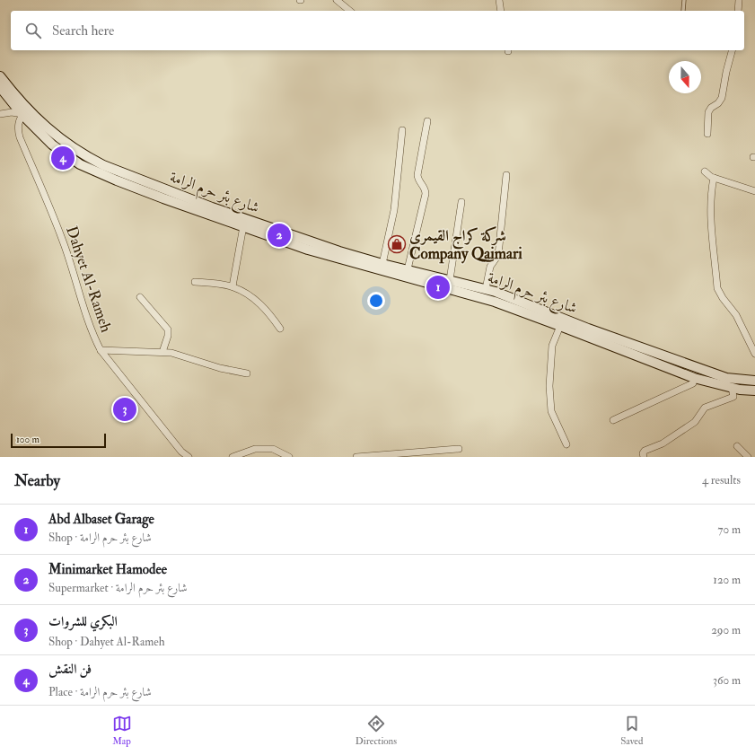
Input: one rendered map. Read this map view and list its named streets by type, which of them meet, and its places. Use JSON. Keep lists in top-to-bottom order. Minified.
{"streets":{"main road":["شارع بئر حرم الرامة"],"street":["Dahyet Al-Rameh"]},"crossings":[["شارع بئر حرم الرامة","Dahyet Al-Rameh"]],"places":{"shop":["شركة كراج القيمري Company Qaimari"]},"scale_bar":"100 m","north":"bottom","page":{"search":"Search here","pins":["4","2","1","3"],"scale":"100 m","heading":["Nearby","4 results"],"list":[{"mark":"1","name":"Abd Albaset Garage","note":"Shop · شارع بئر حرم الرامة","value":"70 m"},{"mark":"2","name":"Minimarket Hamodee","note":"Supermarket · شارع بئر حرم الرامة","value":"120 m"},{"mark":"3","name":"البكري للشروات","note":"Shop · Dahyet Al-Rameh","value":"290 m"},{"mark":"4","name":"فن النقش","note":"Place · شارع بئر حرم الرامة","value":"360 m"}],"nav":["Map","Directions","Saved"]}}
